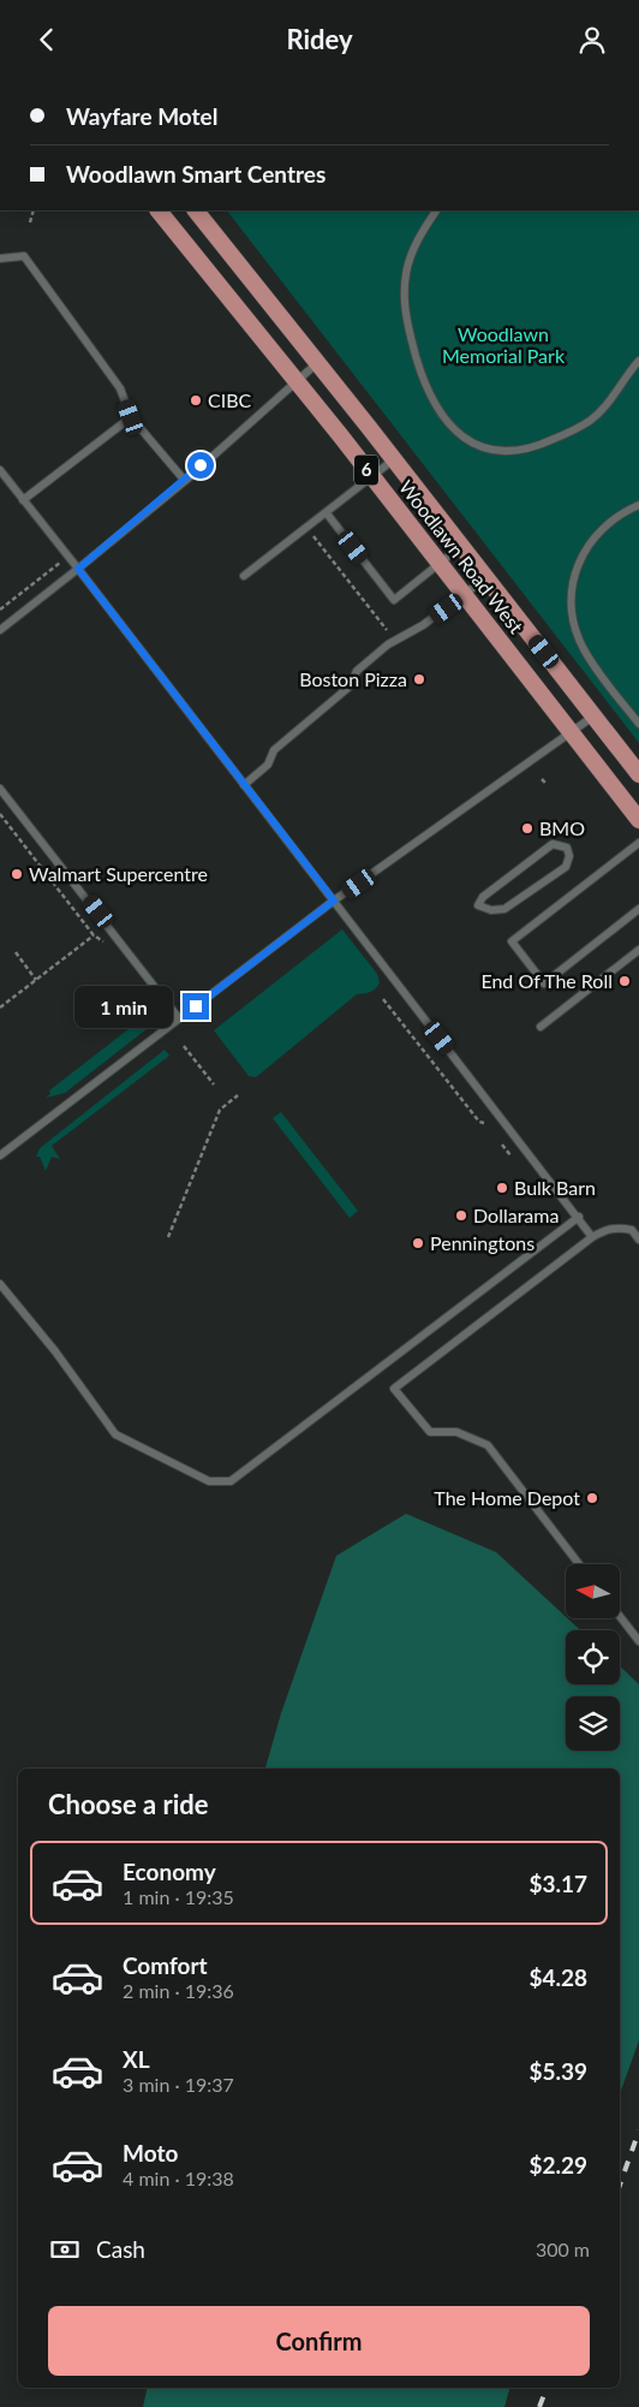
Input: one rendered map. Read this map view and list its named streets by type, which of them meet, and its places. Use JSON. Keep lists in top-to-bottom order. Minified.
{"streets":{"main road":["6","Woodlawn Road West"]},"parks":["Woodlawn Memorial Park"],"places":["CIBC","Boston Pizza","BMO","Walmart Supercentre","End Of The Roll","Bulk Barn","Dollarama","Penningtons","The Home Depot"],"north":"left","page":{"header":"Ridey","banner":["Wayfare Motel","Woodlawn Smart Centres"],"bubble":"1 min","heading":"Choose a ride","list":[{"name":"Economy","note":"1 min · 19:35","value":"$3.17"},{"name":"Comfort","note":"2 min · 19:36","value":"$4.28"},{"name":"XL","note":"3 min · 19:37","value":"$5.39"},{"name":"Moto","note":"4 min · 19:38","value":"$2.29"}],"pay":["Cash","300 m"],"buttons":"Confirm"}}
